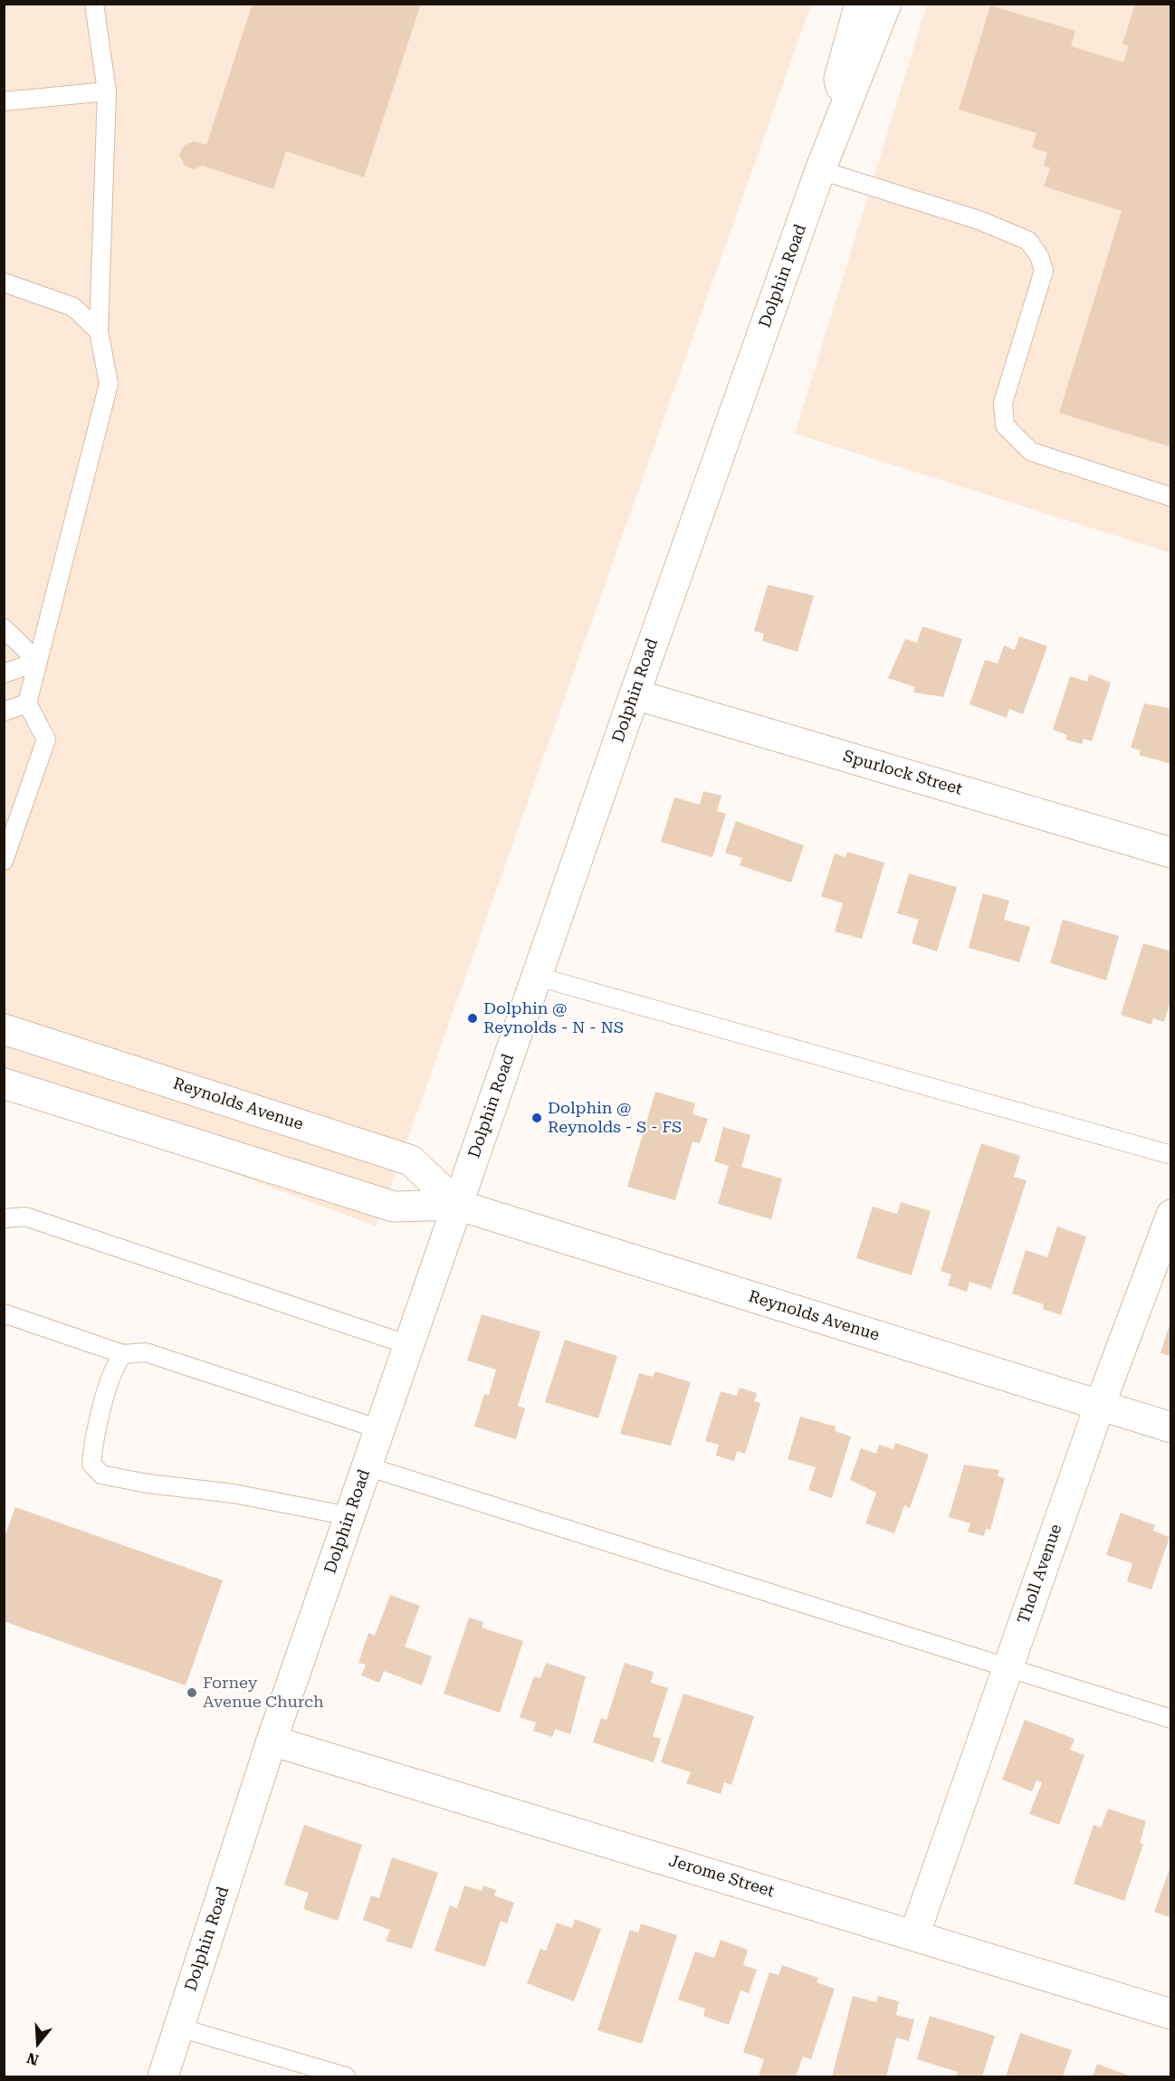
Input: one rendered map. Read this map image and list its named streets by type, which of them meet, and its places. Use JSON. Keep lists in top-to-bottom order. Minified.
{"streets":{"street":["Dolphin Road","Spurlock Street","Reynolds Avenue","Tholl Avenue","Jerome Street"]},"crossings":[["Dolphin Road","Spurlock Street"],["Dolphin Road","Reynolds Avenue"],["Dolphin Road","Jerome Street"],["Reynolds Avenue","Tholl Avenue"],["Tholl Avenue","Jerome Street"]],"places":["Dolphin @ Reynolds - N - NS","Dolphin @ Reynolds - S - FS","Forney Avenue Church"],"north":"bottom"}
